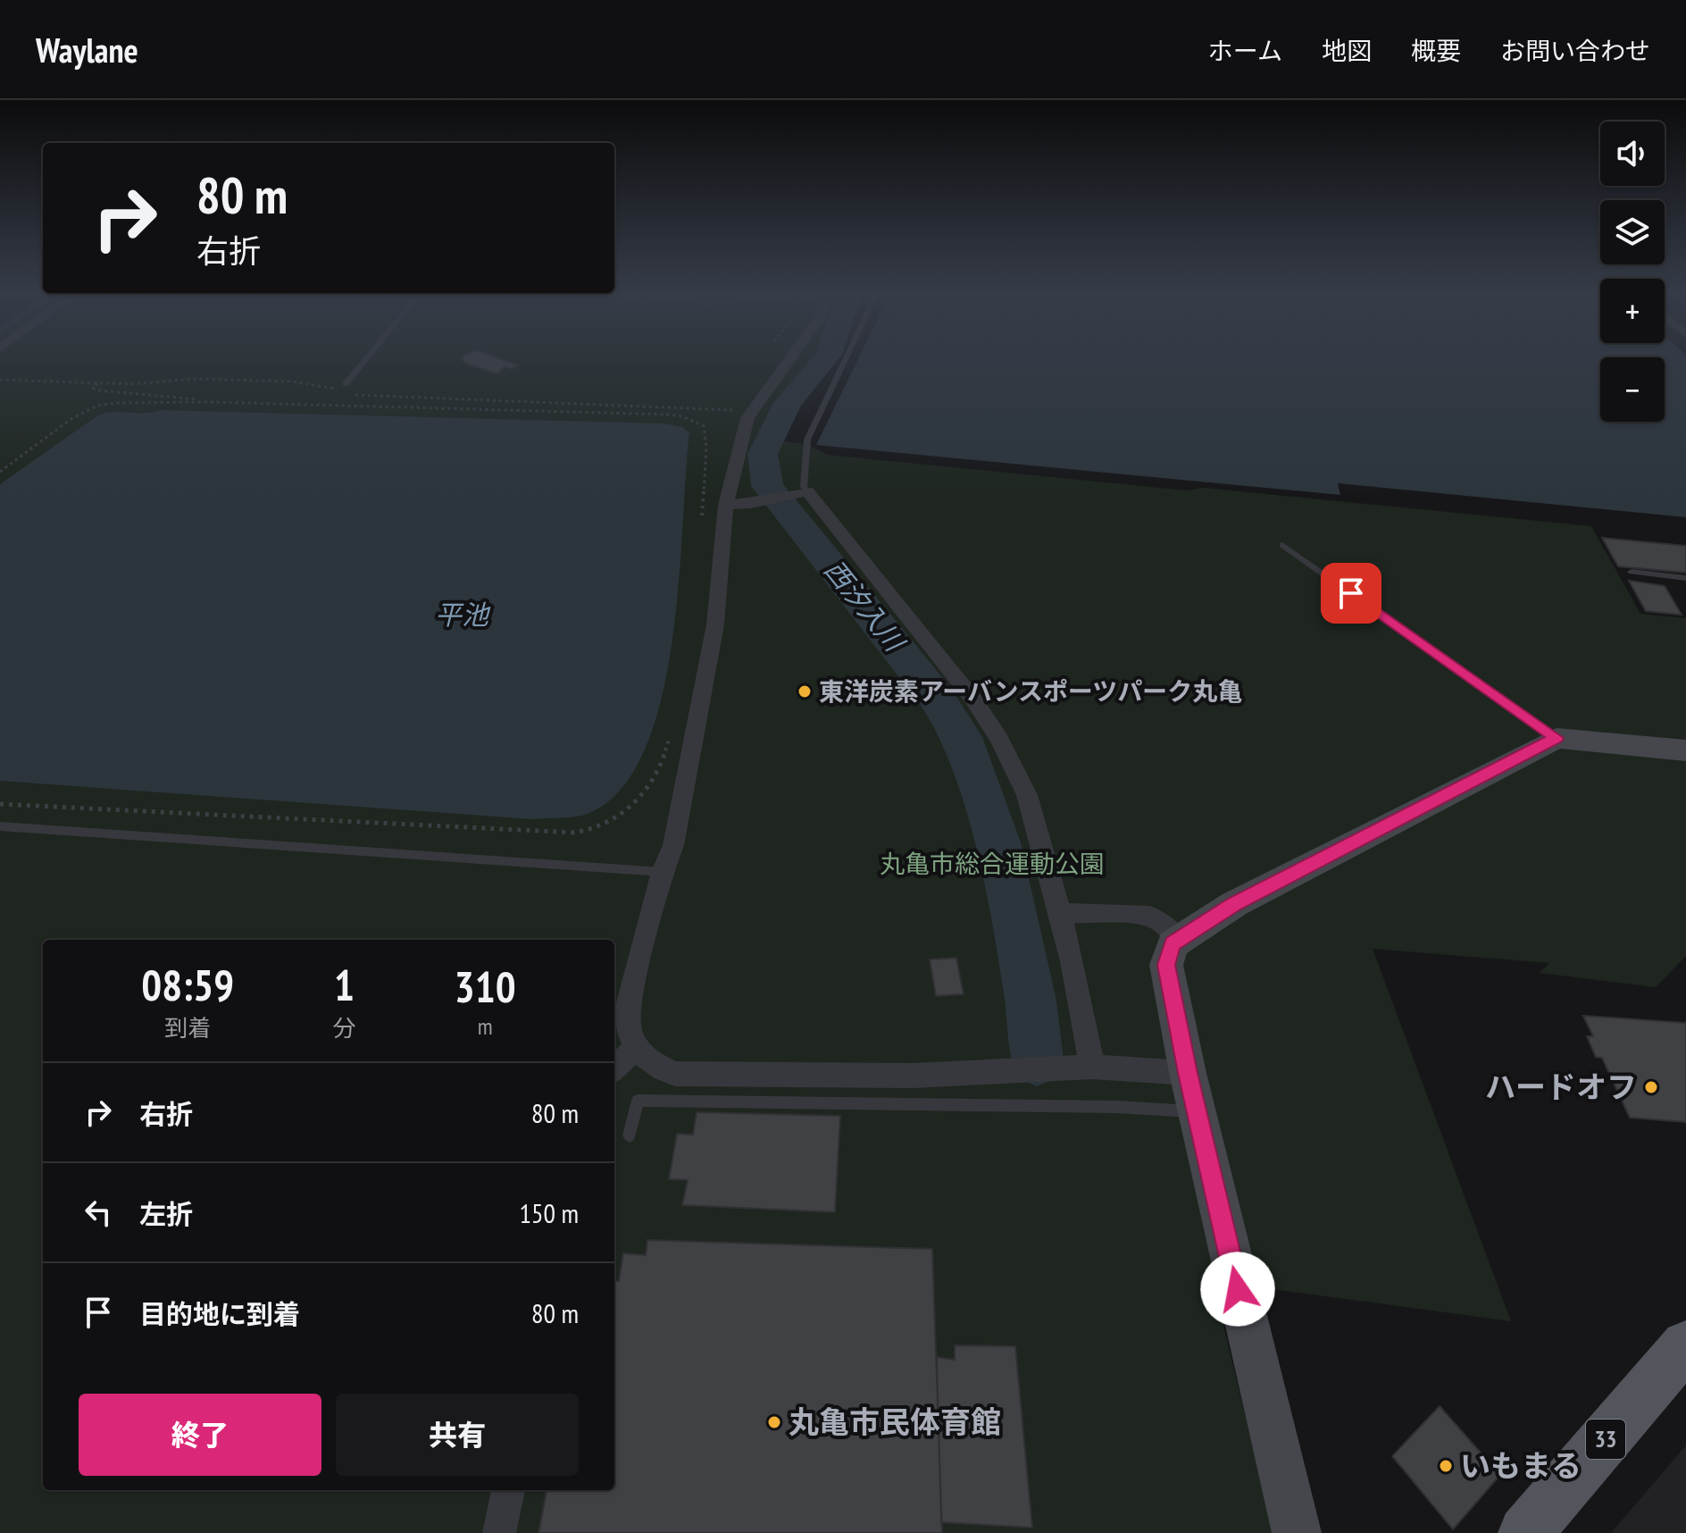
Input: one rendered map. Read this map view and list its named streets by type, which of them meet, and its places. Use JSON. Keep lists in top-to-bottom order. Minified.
{"streets":{"main road":["33"]},"water":["西汐入川","平池"],"parks":["丸亀市総合運動公園"],"places":["東洋炭素アーバンスポーツパーク丸亀","ハードオフ","丸亀市民体育館","いもまる"],"page":{"header":"Waylane","nav":["ホーム","地図","概要","お問い合わせ"],"map_buttons":["+","−"],"turn":["80 m","右折"],"eta":["08:59","到着","1","分","310","m"],"list":[{"name":"右折","value":"80 m"},{"name":"左折","value":"150 m"},{"name":"目的地に到着","value":"80 m"}],"buttons":["終了","共有"]}}
